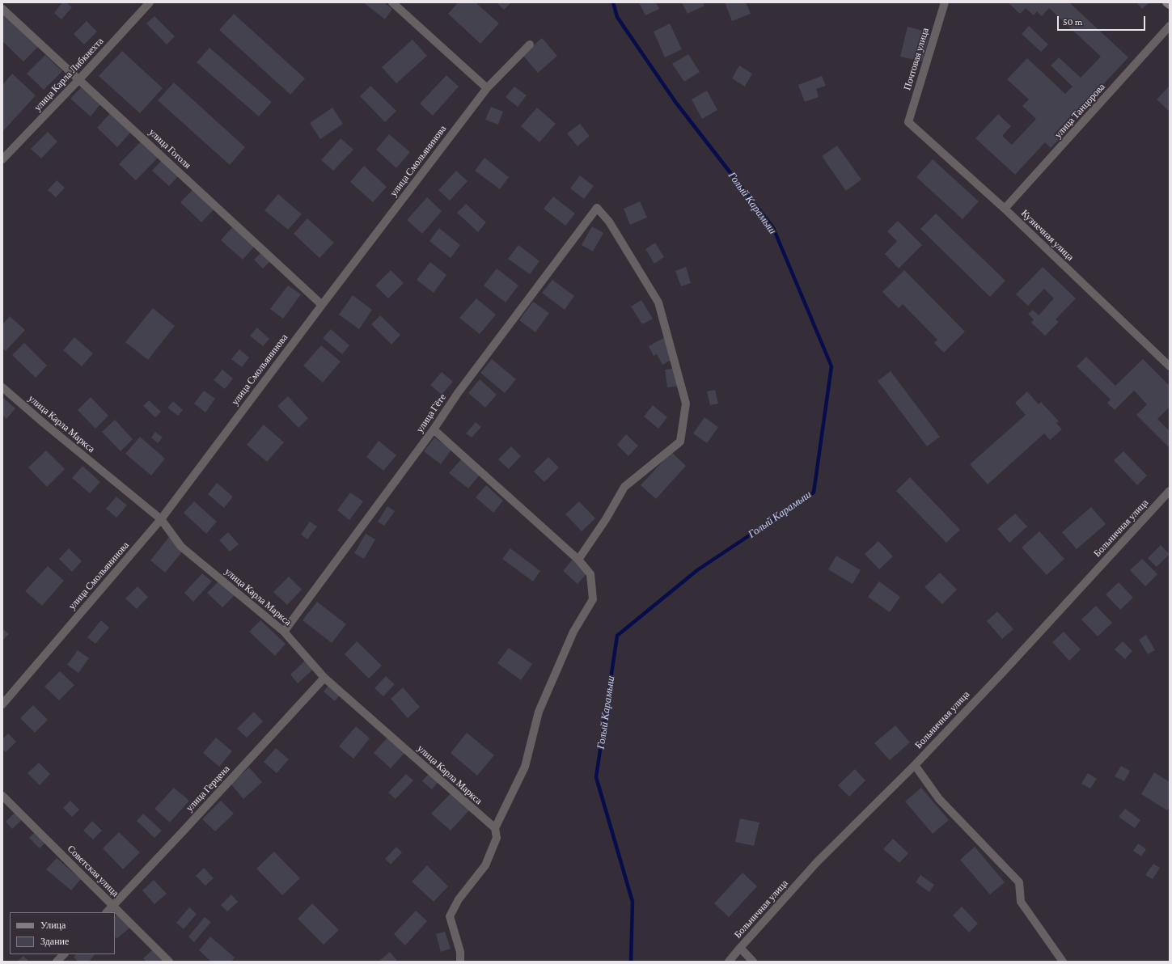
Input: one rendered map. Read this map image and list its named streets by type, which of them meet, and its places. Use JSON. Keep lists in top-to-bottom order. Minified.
{"streets":{"street":["Почтовая улица","улица Карла Либкнехта","улица Танцорова","улица Гоголя","улица Смольянинова","Кузнечная улица","улица Гёте","улица Карла Маркса","Больничная улица","улица Герцена","Советская улица"]},"crossings":[["Почтовая улица","Кузнечная улица"],["улица Карла Либкнехта","улица Гоголя"],["улица Танцорова","Кузнечная улица"],["улица Гоголя","улица Смольянинова"],["улица Смольянинова","улица Карла Маркса"],["улица Гёте","улица Карла Маркса"],["улица Карла Маркса","улица Герцена"],["улица Герцена","Советская улица"]],"water":["Голый Карамыш"],"legend":["Улица","Здание"],"scale_bar":"50 m"}
